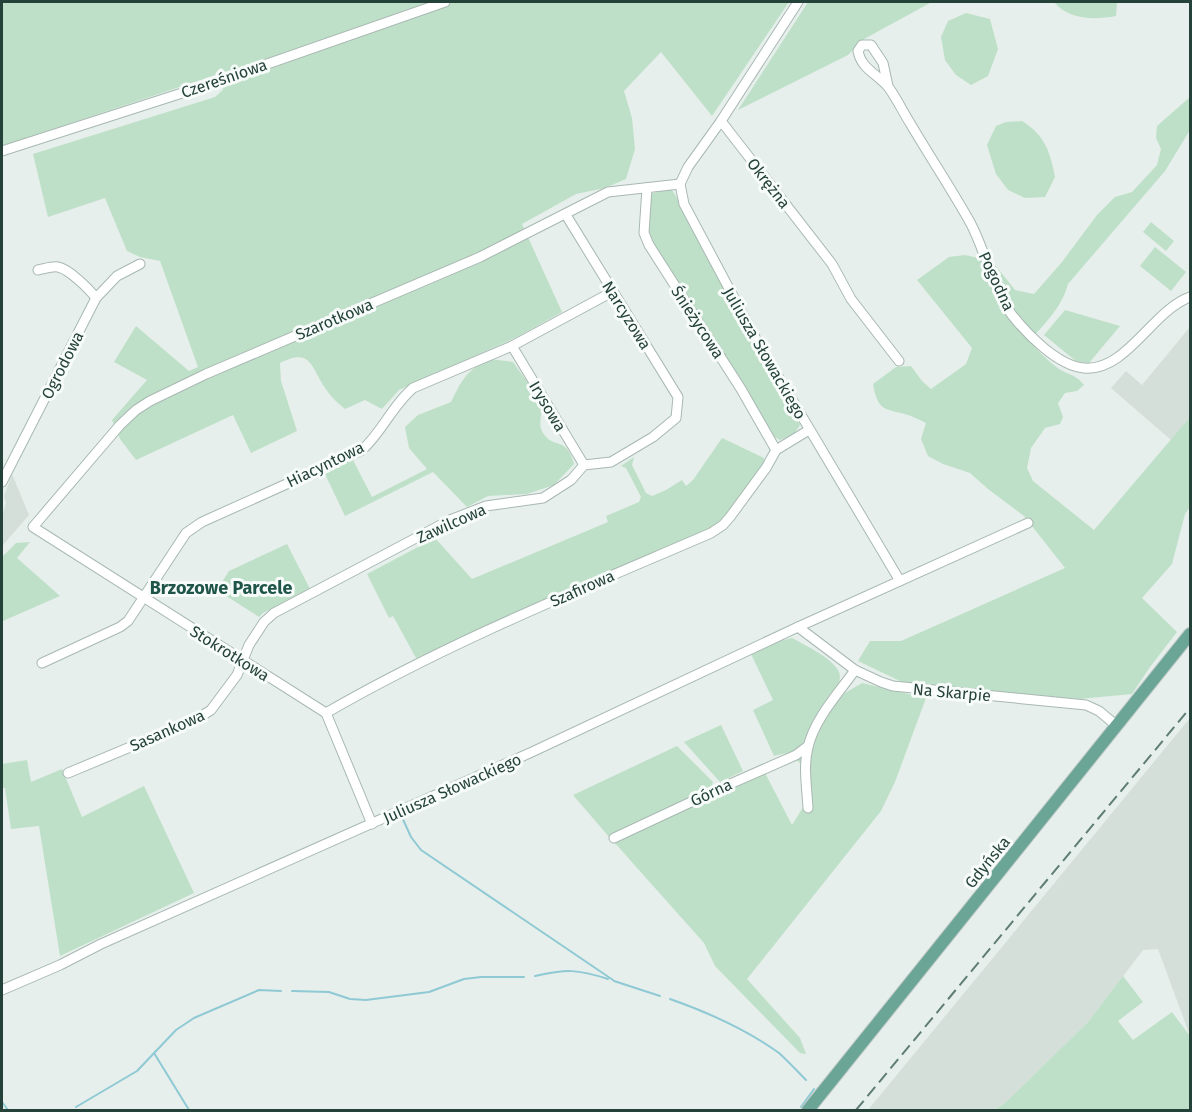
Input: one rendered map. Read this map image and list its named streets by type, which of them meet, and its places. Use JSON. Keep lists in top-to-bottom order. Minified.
{"streets":{"main road":["Gdyńska"],"street":["Czereśniowa","Okrężna","Pogodna","Narcyzowa","Szarotkowa","Śnieżycowa","Juliusza Słowackiego","Ogrodowa","Irysowa","Hiacyntowa","Zawilcowa","Szafirowa","Stokrotkowa","Na Skarpie","Sasankowa","Górna"]},"crossings":[["Narcyzowa","Szarotkowa"],["Narcyzowa","Irysowa"],["Narcyzowa","Hiacyntowa"],["Narcyzowa","Zawilcowa"],["Szarotkowa","Śnieżycowa"],["Szarotkowa","Juliusza Słowackiego"],["Szarotkowa","Stokrotkowa"],["Śnieżycowa","Szafirowa"],["Juliusza Słowackiego","Szafirowa"],["Juliusza Słowackiego","Na Skarpie"],["Irysowa","Hiacyntowa"],["Irysowa","Zawilcowa"],["Hiacyntowa","Stokrotkowa"],["Zawilcowa","Stokrotkowa"],["Zawilcowa","Sasankowa"],["Szafirowa","Stokrotkowa"],["Stokrotkowa","Sasankowa"],["Na Skarpie","Gdyńska"]],"districts":["Brzozowe Parcele"]}
